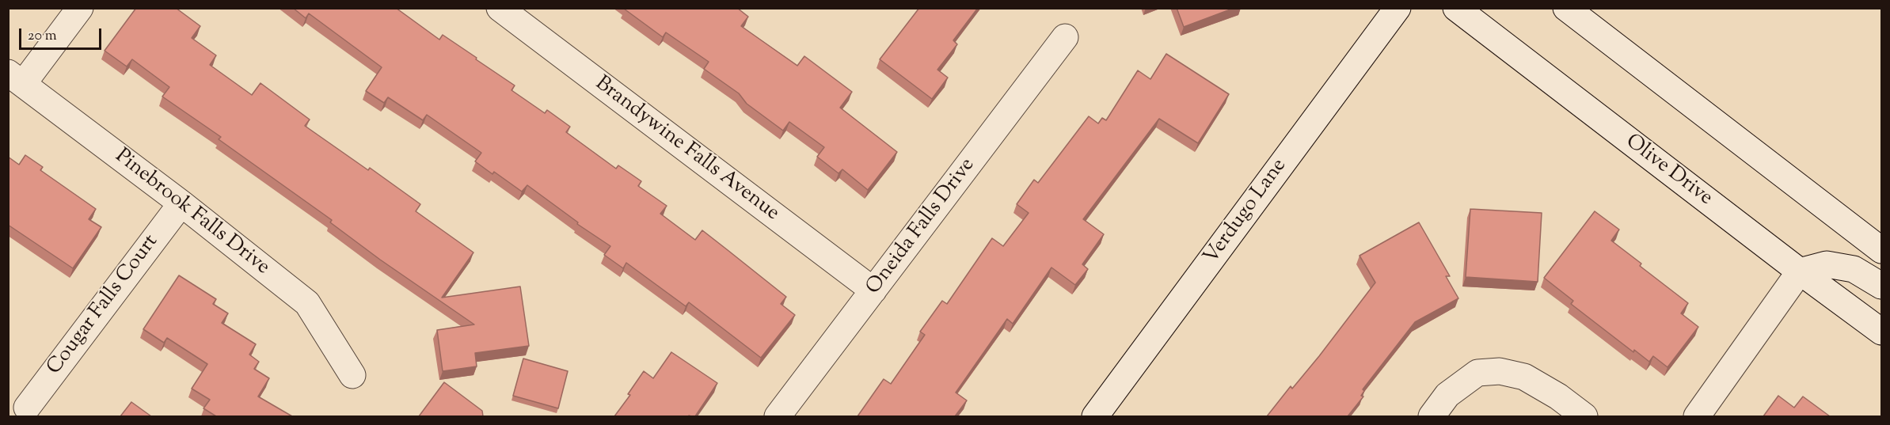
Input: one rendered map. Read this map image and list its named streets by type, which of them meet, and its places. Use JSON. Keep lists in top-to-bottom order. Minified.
{"streets":{"street":["Brandywine Falls Avenue","Olive Drive","Verdugo Lane","Pinebrook Falls Drive","Oneida Falls Drive","Cougar Falls Court"]},"crossings":[["Brandywine Falls Avenue","Oneida Falls Drive"],["Pinebrook Falls Drive","Cougar Falls Court"]],"scale_bar":"20 m"}
